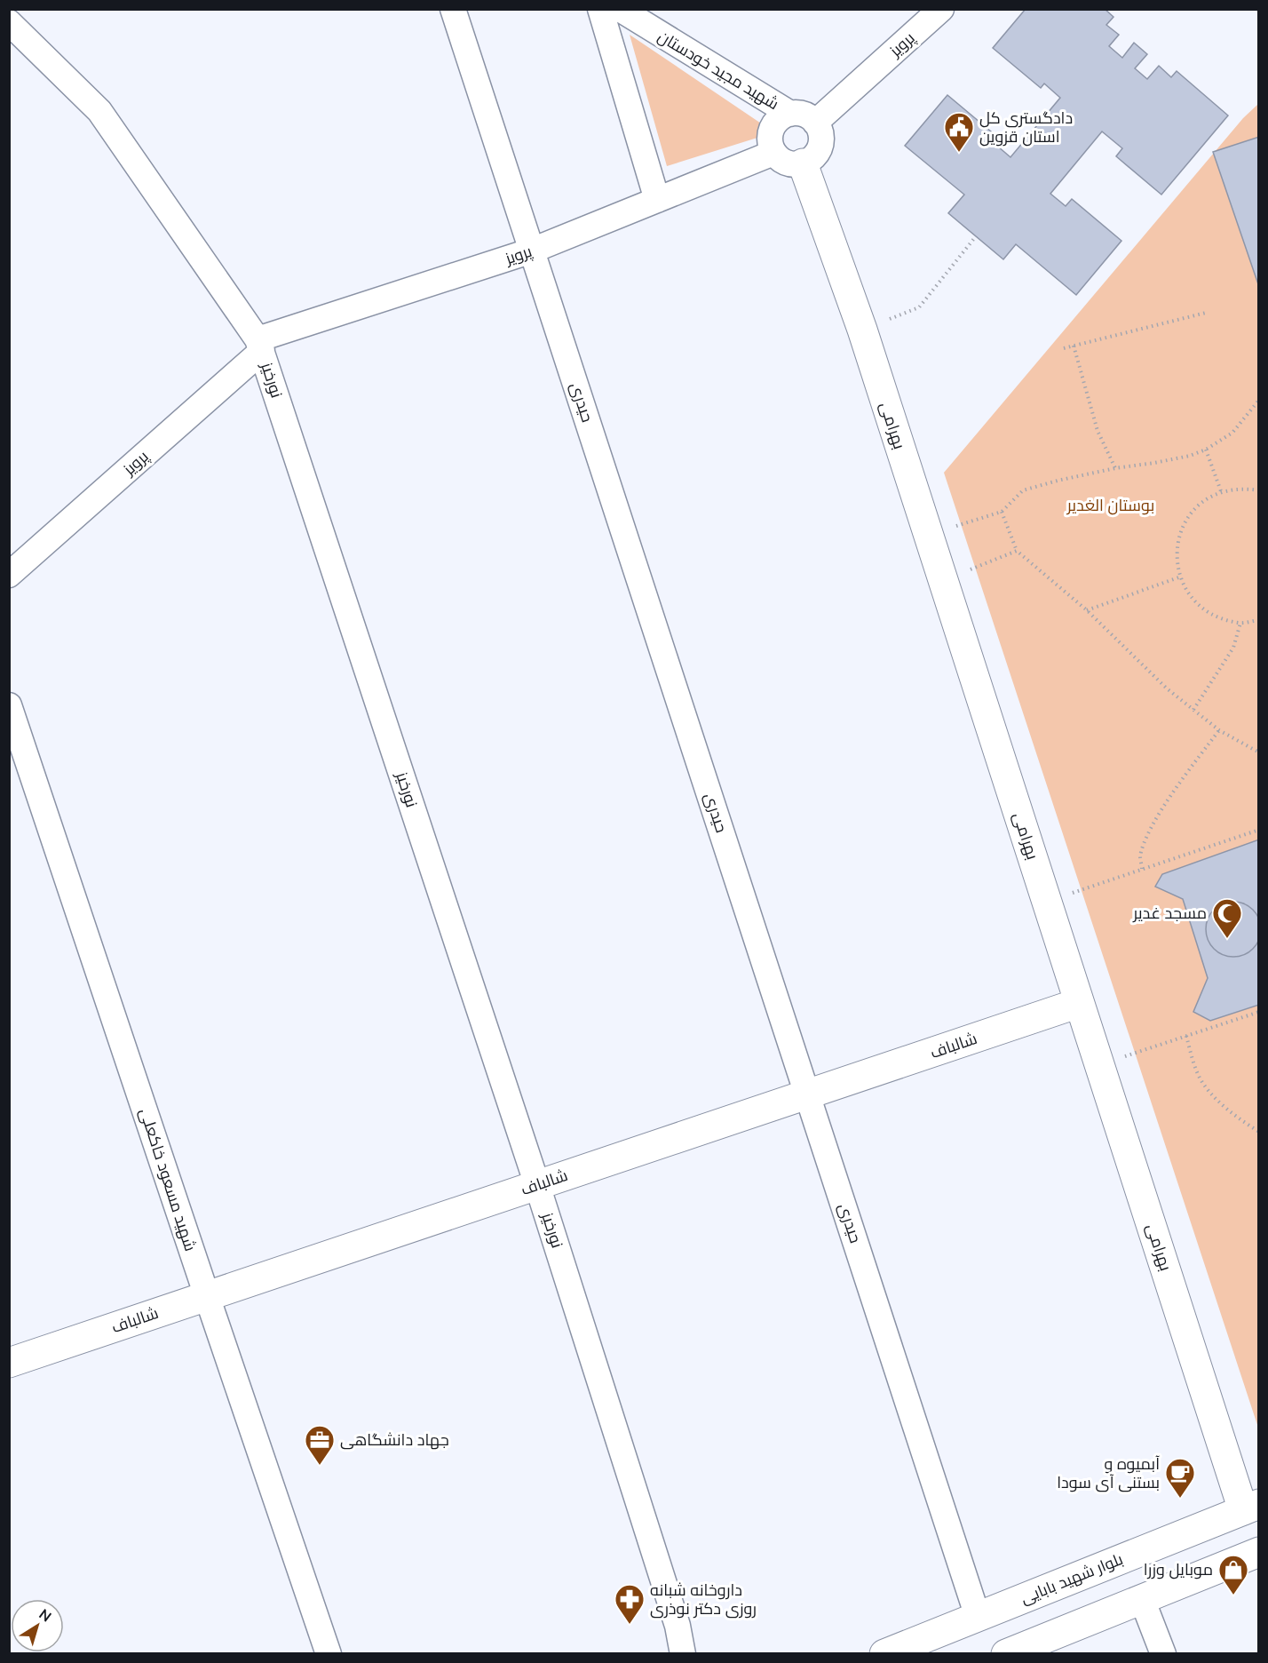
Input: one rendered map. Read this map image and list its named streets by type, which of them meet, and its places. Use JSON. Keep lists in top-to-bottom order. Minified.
{"streets":{"street":["پرویز","شهید مجید خودستان","نورخیز","حیدری","بهرامی","شالباف","شهید مسعود خاکعلی","بلوار شهید بابایی"]},"crossings":[["پرویز","شهید مجید خودستان"],["پرویز","نورخیز"],["پرویز","حیدری"],["پرویز","بهرامی"],["شهید مجید خودستان","بهرامی"],["نورخیز","شالباف"],["حیدری","شالباف"],["حیدری","بلوار شهید بابایی"],["بهرامی","شالباف"],["بهرامی","بلوار شهید بابایی"],["شالباف","شهید مسعود خاکعلی"]],"parks":["بوستان الغدیر"],"places":{"public building":["دادگستری کل استان قزوین"],"mosque":["مسجد غدیر"],"office":["جهاد دانشگاهی"],"cafe":["آبمیوه و بستنی آی سودا"],"shop":["موبایل وزرا"],"pharmacy":["داروخانه شبانه روزی دکتر نوذری"]},"north":"top right"}
